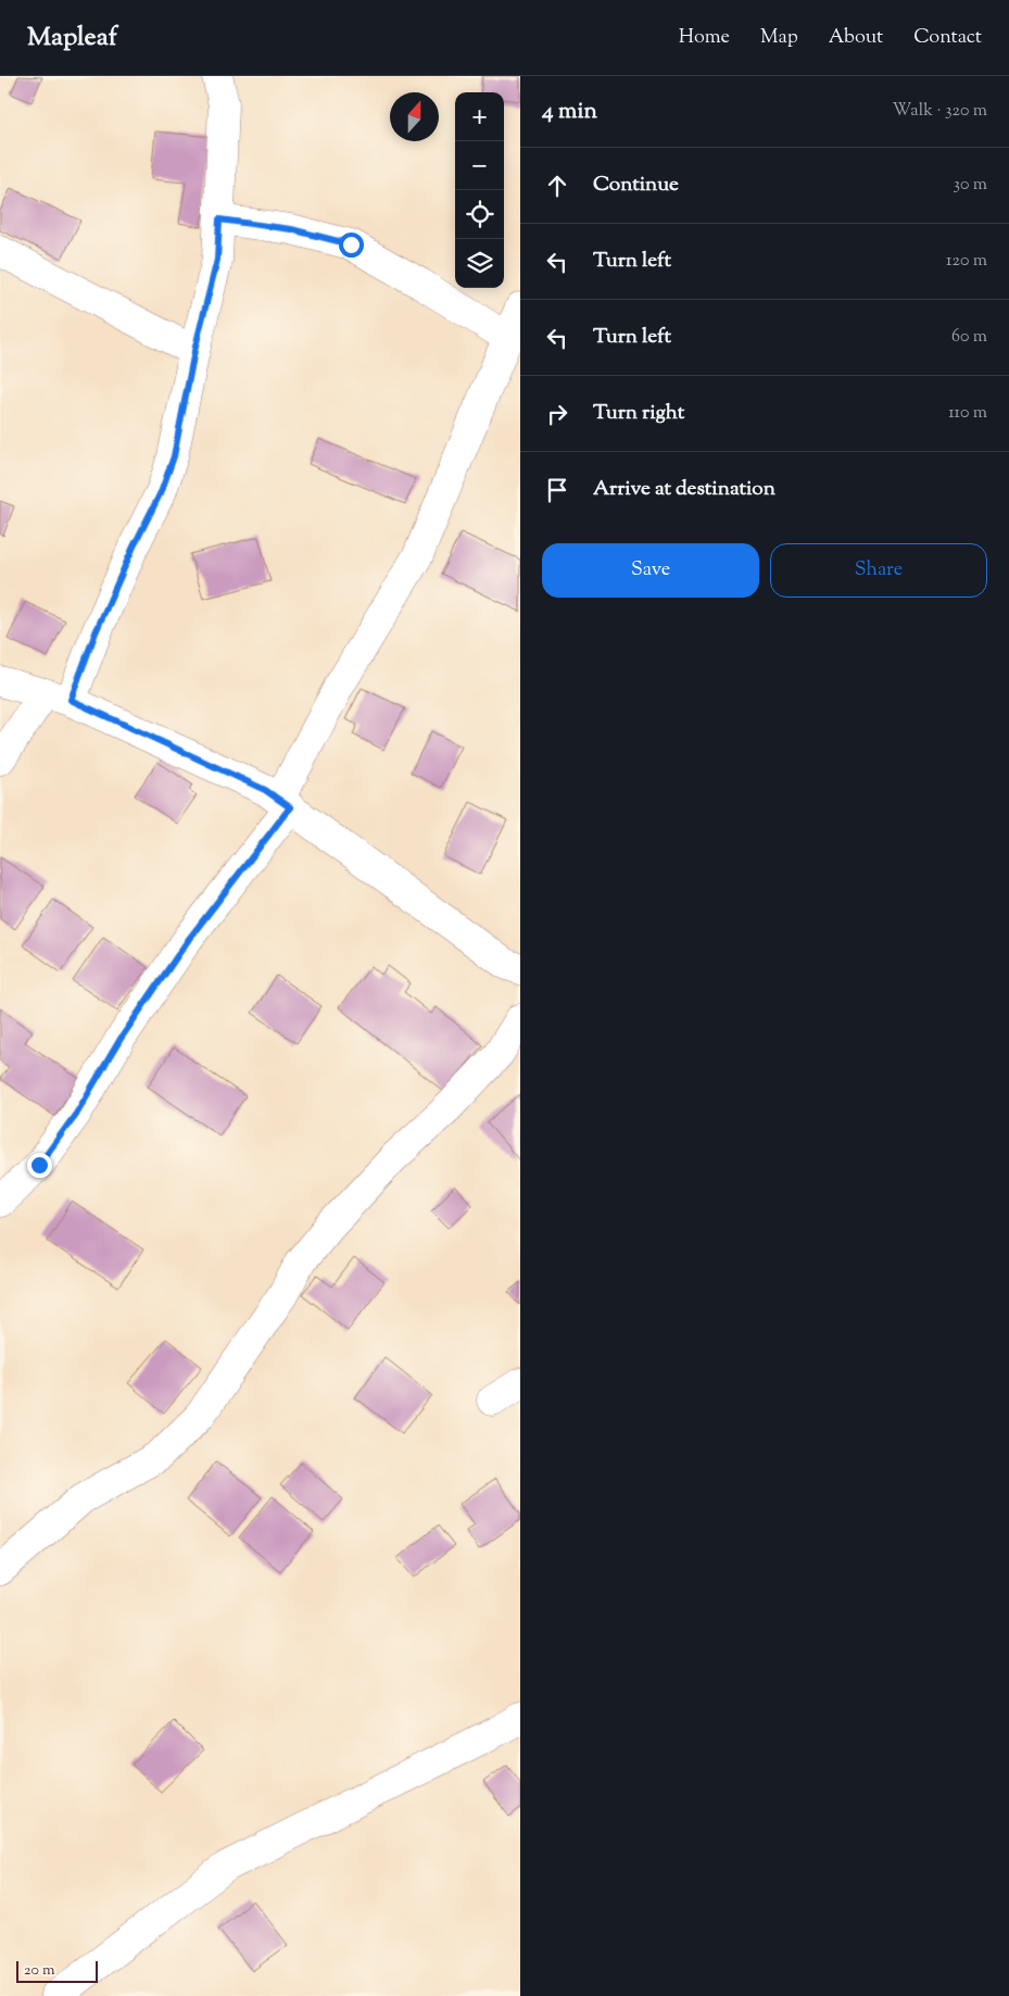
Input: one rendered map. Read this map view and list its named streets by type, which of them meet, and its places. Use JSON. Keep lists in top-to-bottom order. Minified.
{"scale_bar":"20 m","north":"top","page":{"header":"Mapleaf","nav":["Home","Map","About","Contact"],"heading":["4 min","Walk · 320 m"],"map_buttons":["+","−"],"list":[["Continue","30 m"],["Turn left","120 m"],["Turn left","60 m"],["Turn right","110 m"],"Arrive at destination"],"buttons":["Save","Share"],"scale":"20 m"}}
